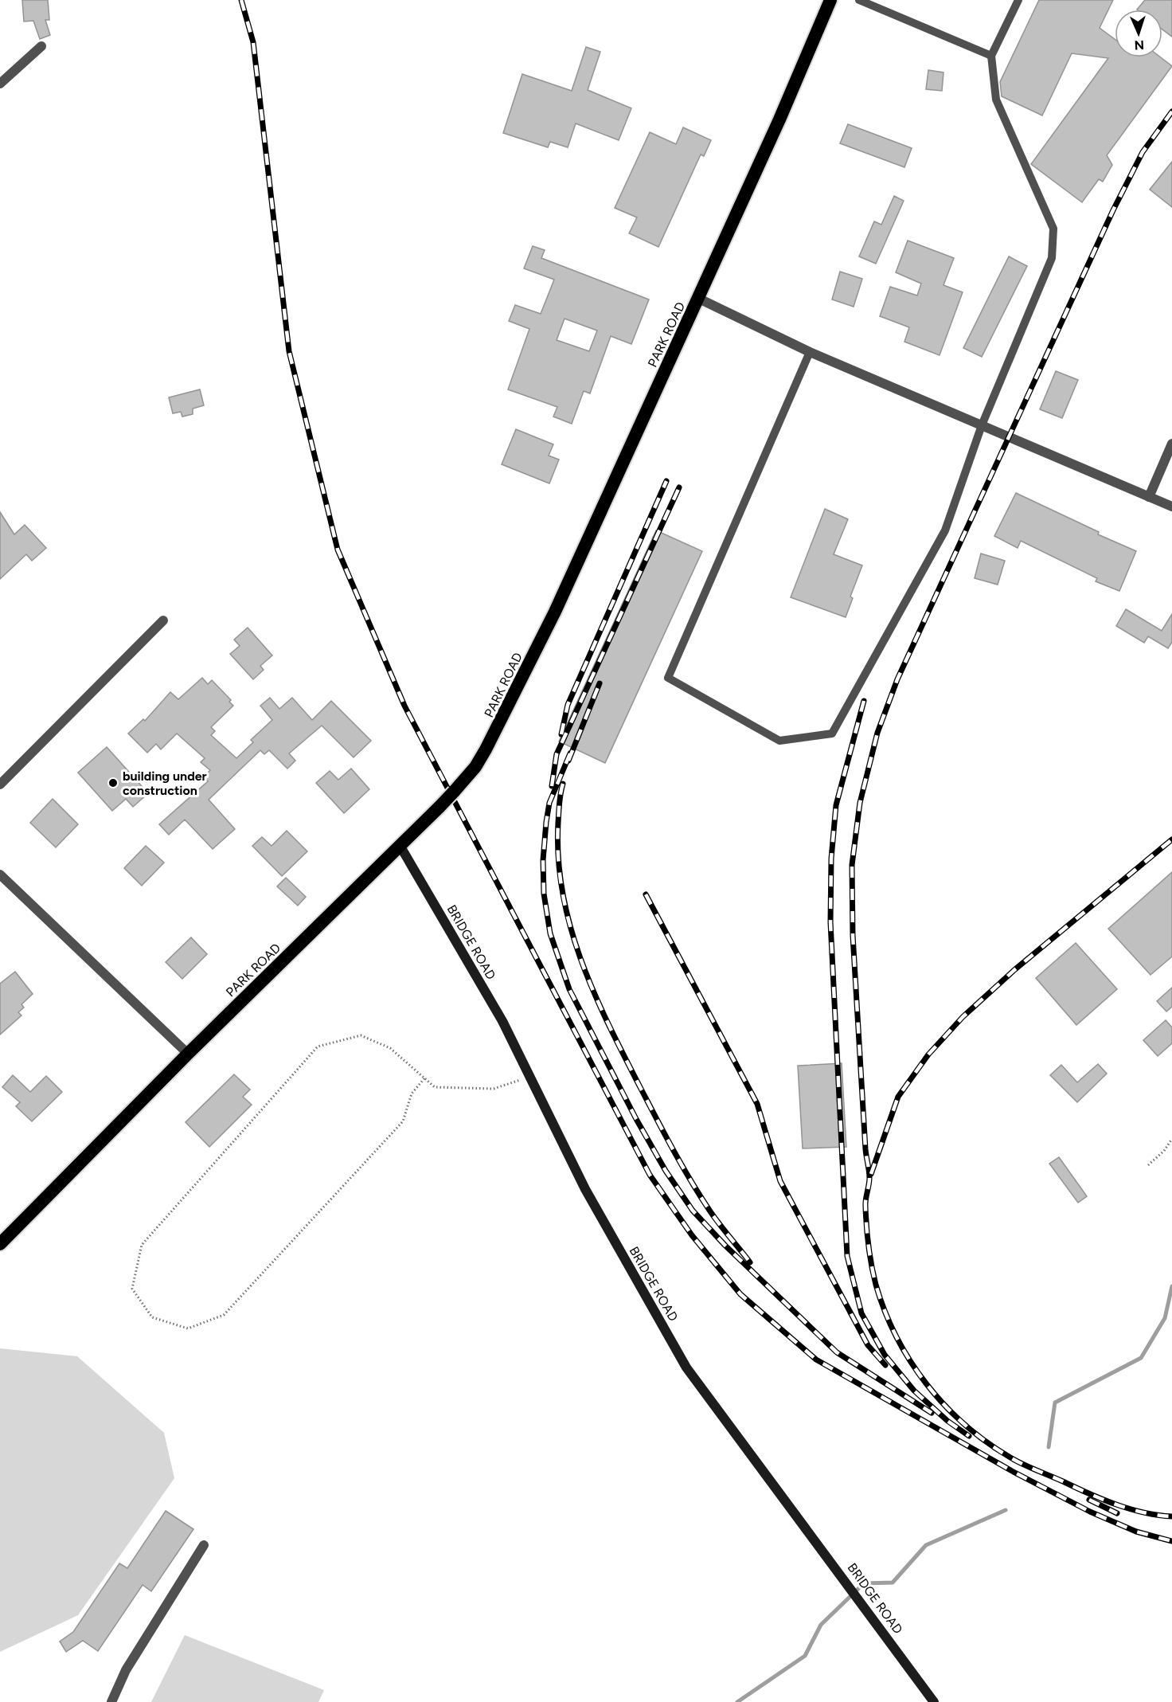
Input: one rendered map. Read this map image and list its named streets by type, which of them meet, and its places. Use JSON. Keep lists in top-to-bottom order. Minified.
{"streets":{"highway":["PARK ROAD"],"main road":["BRIDGE ROAD"]},"crossings":[["PARK ROAD","BRIDGE ROAD"]],"places":["building under construction"],"north":"bottom"}
